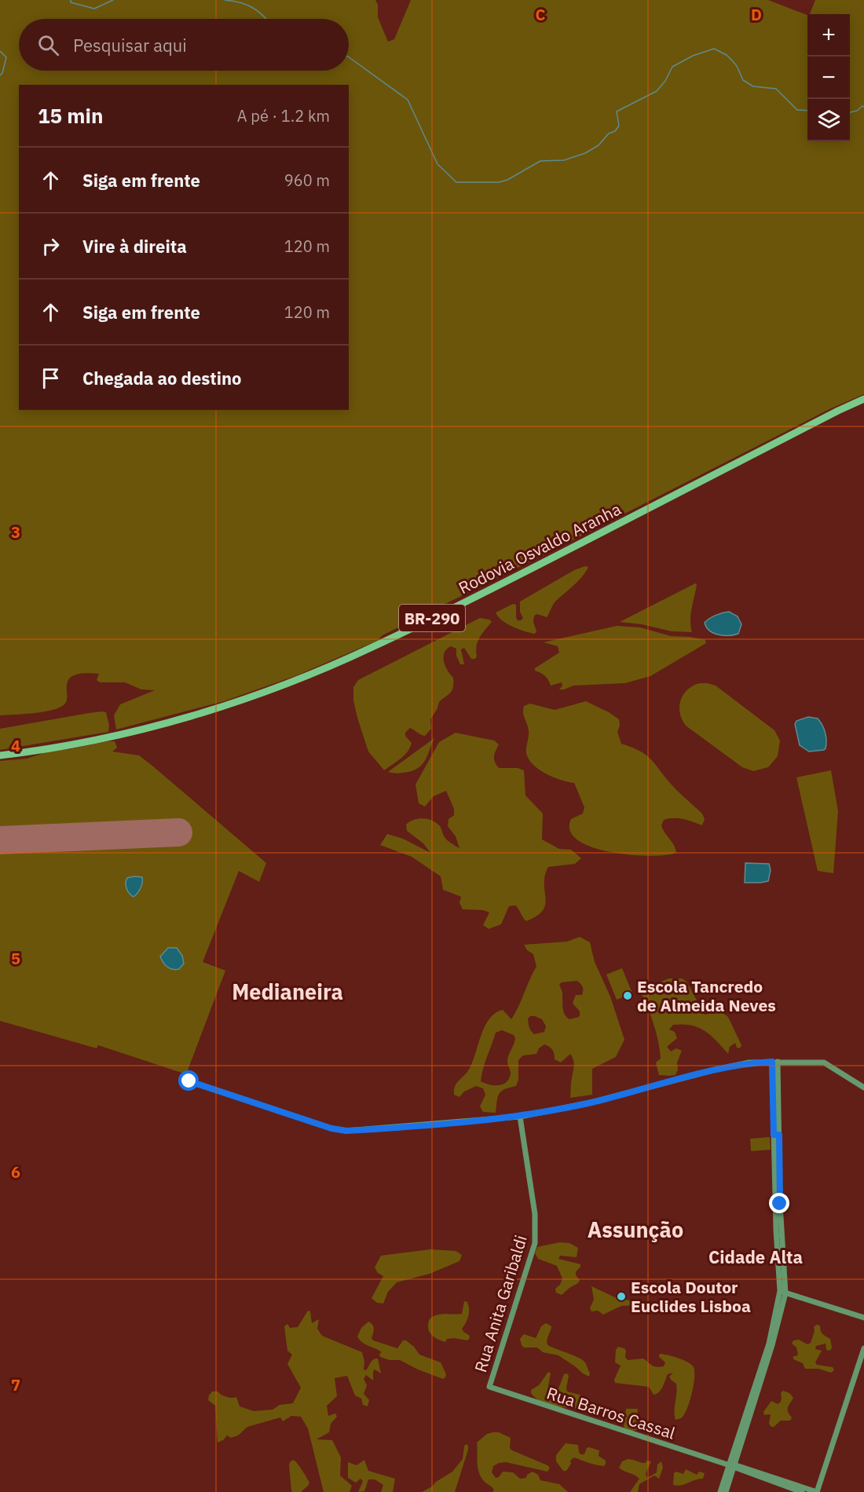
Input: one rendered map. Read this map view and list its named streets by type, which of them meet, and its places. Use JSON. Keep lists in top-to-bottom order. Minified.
{"streets":{"highway":["Rodovia Osvaldo Aranha","BR-290"],"street":["Rua Anita Garibaldi","Rua Barros Cassal"]},"crossings":[["Rua Anita Garibaldi","Rua Barros Cassal"]],"districts":["Medianeira","Assunção","Cidade Alta"],"places":["Escola Tancredo de Almeida Neves","Escola Doutor Euclides Lisboa"],"page":{"map_buttons":["+","−"],"search":"Pesquisar aqui","heading":["15 min","A pé · 1.2 km"],"list":[["Siga em frente","960 m"],["Vire à direita","120 m"],["Siga em frente","120 m"],"Chegada ao destino"]},"grid":{"columns":["C","D"],"rows":["3","4","5","6","7"]}}
